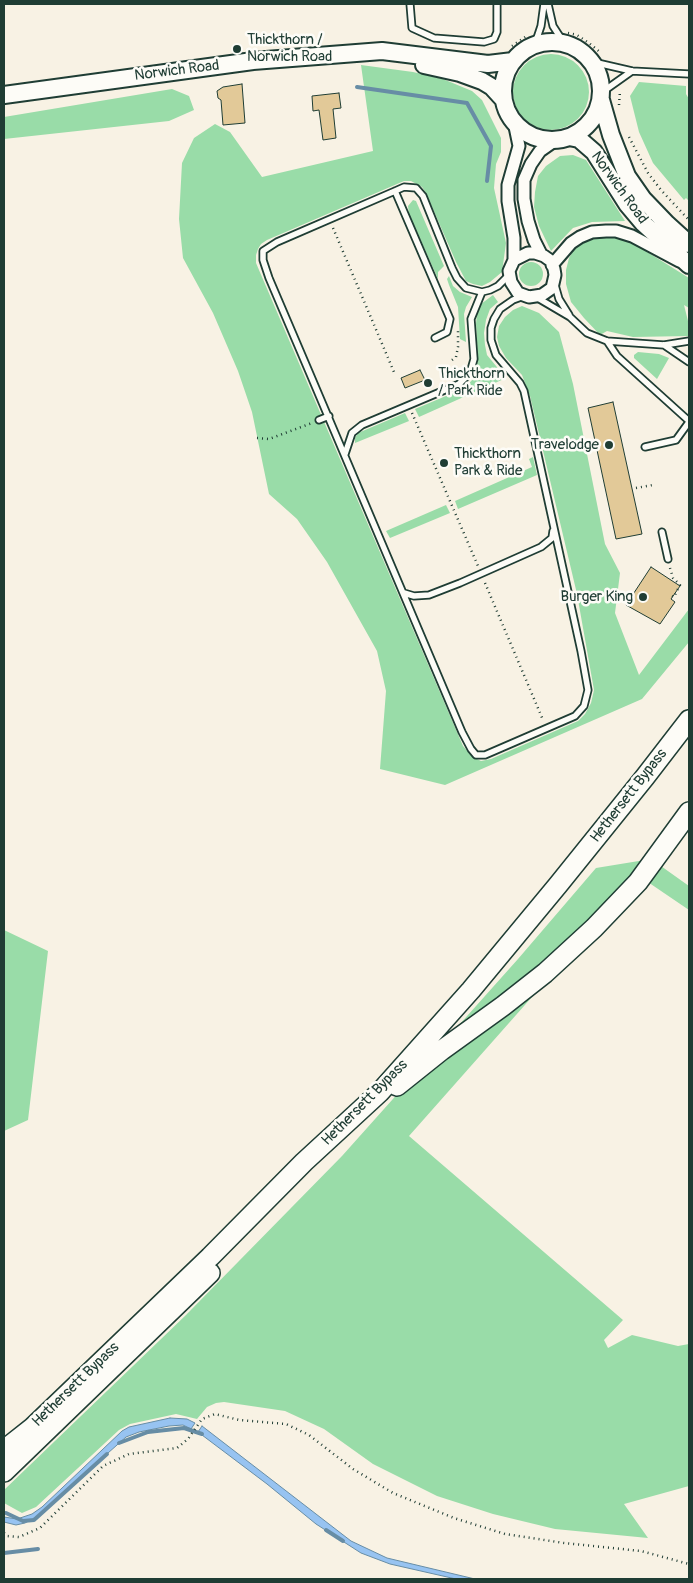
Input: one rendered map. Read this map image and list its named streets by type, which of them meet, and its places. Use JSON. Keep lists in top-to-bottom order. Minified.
{"streets":{"highway":["Hethersett Bypass"],"main road":["Norwich Road"]},"places":["Thickthorn / Norwich Road","Thickthorn / Park Ride","Travelodge","Thickthorn Park & Ride","Burger King"]}
